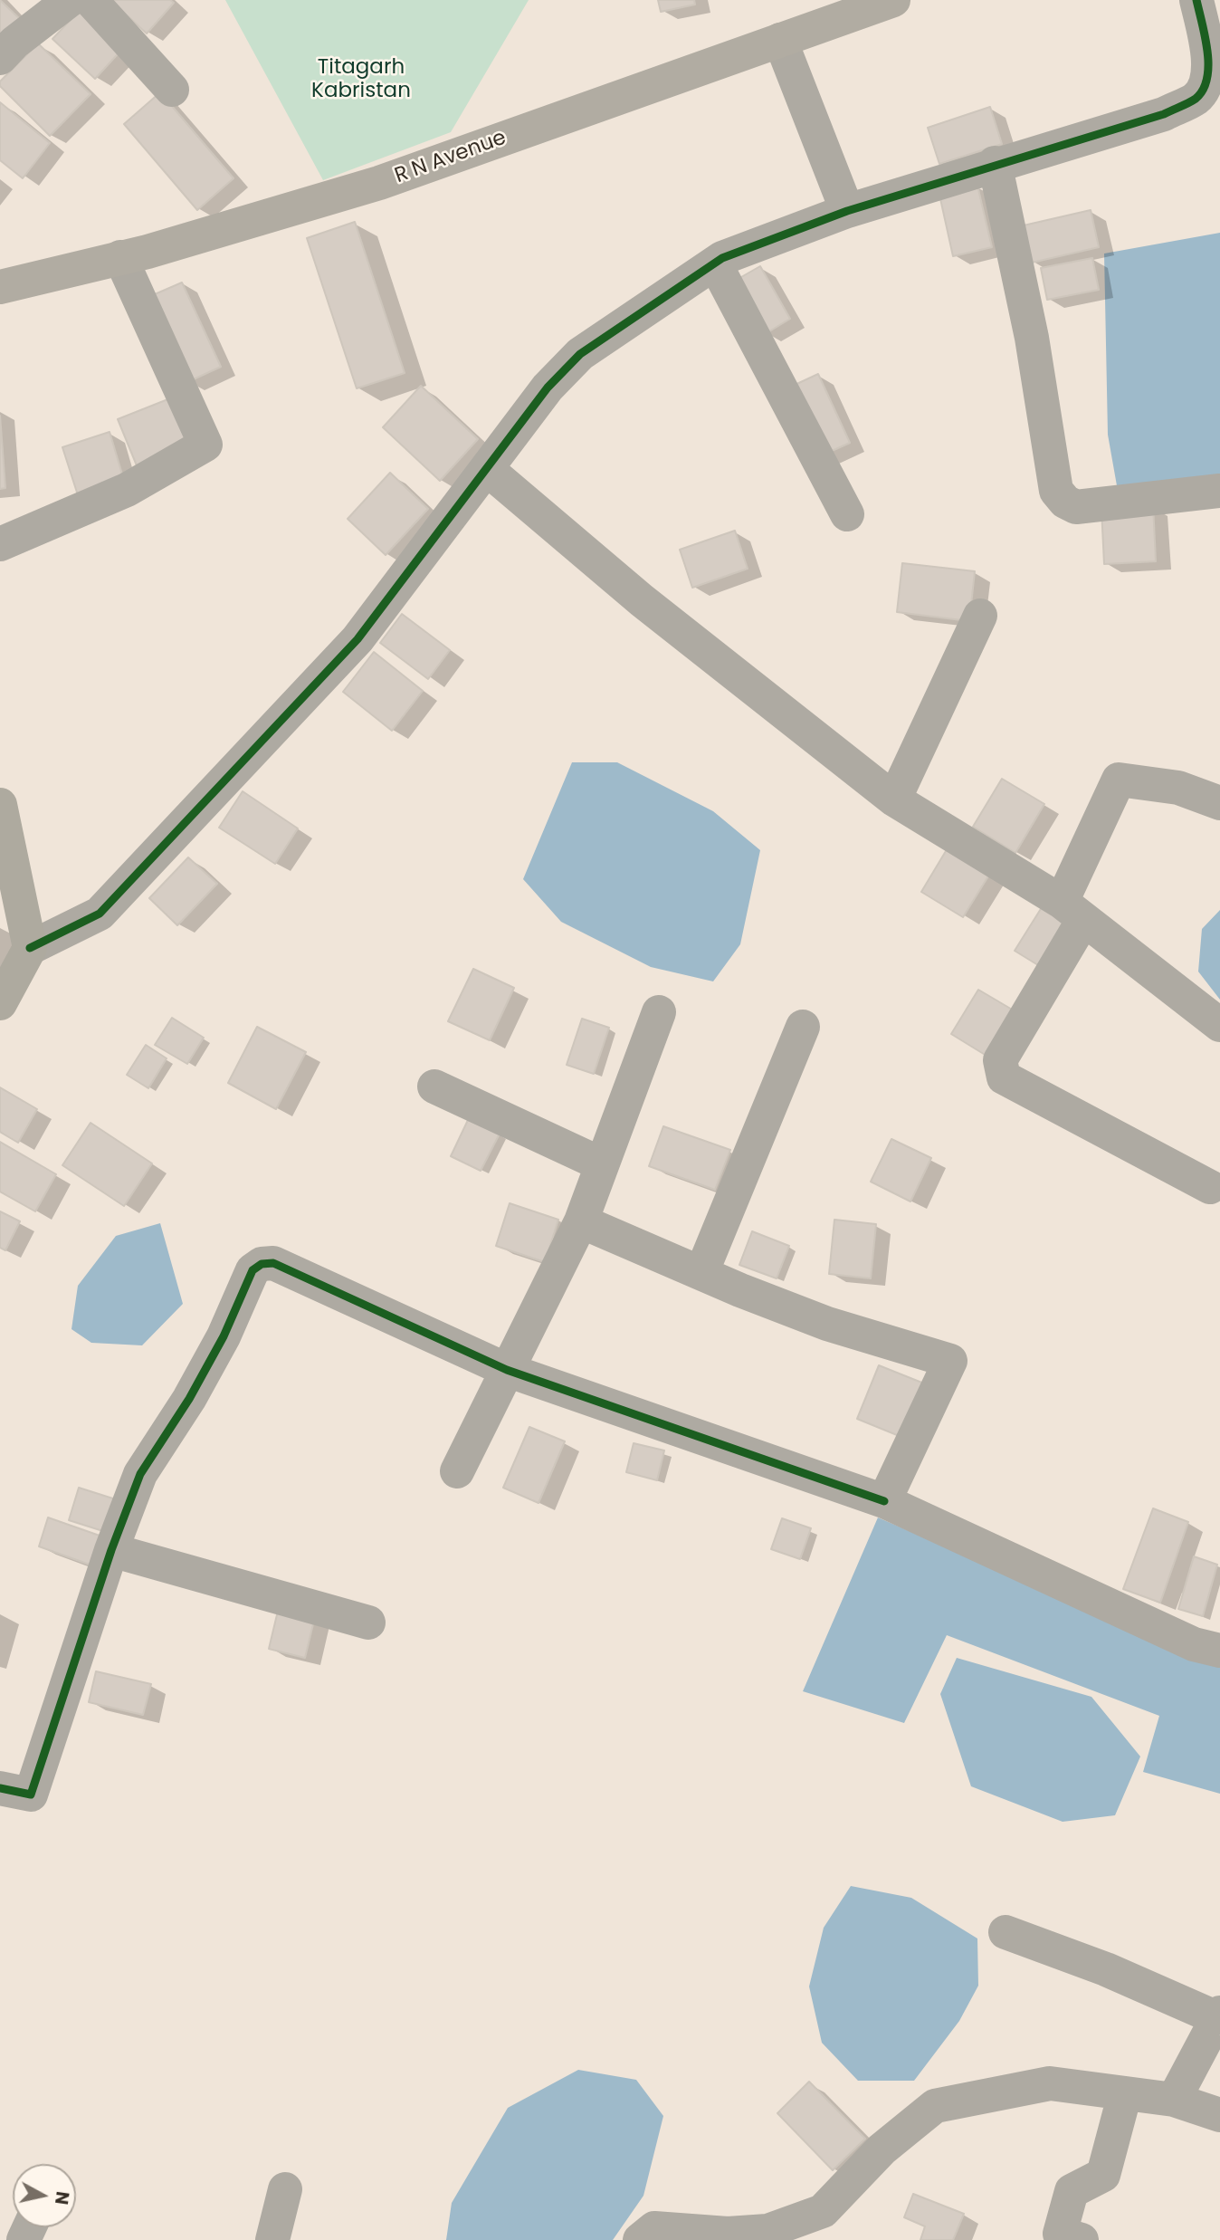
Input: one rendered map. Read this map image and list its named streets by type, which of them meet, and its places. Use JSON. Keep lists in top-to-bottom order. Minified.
{"streets":{"main road":["R N Avenue"]},"parks":["Titagarh Kabristan"],"north":"right"}
